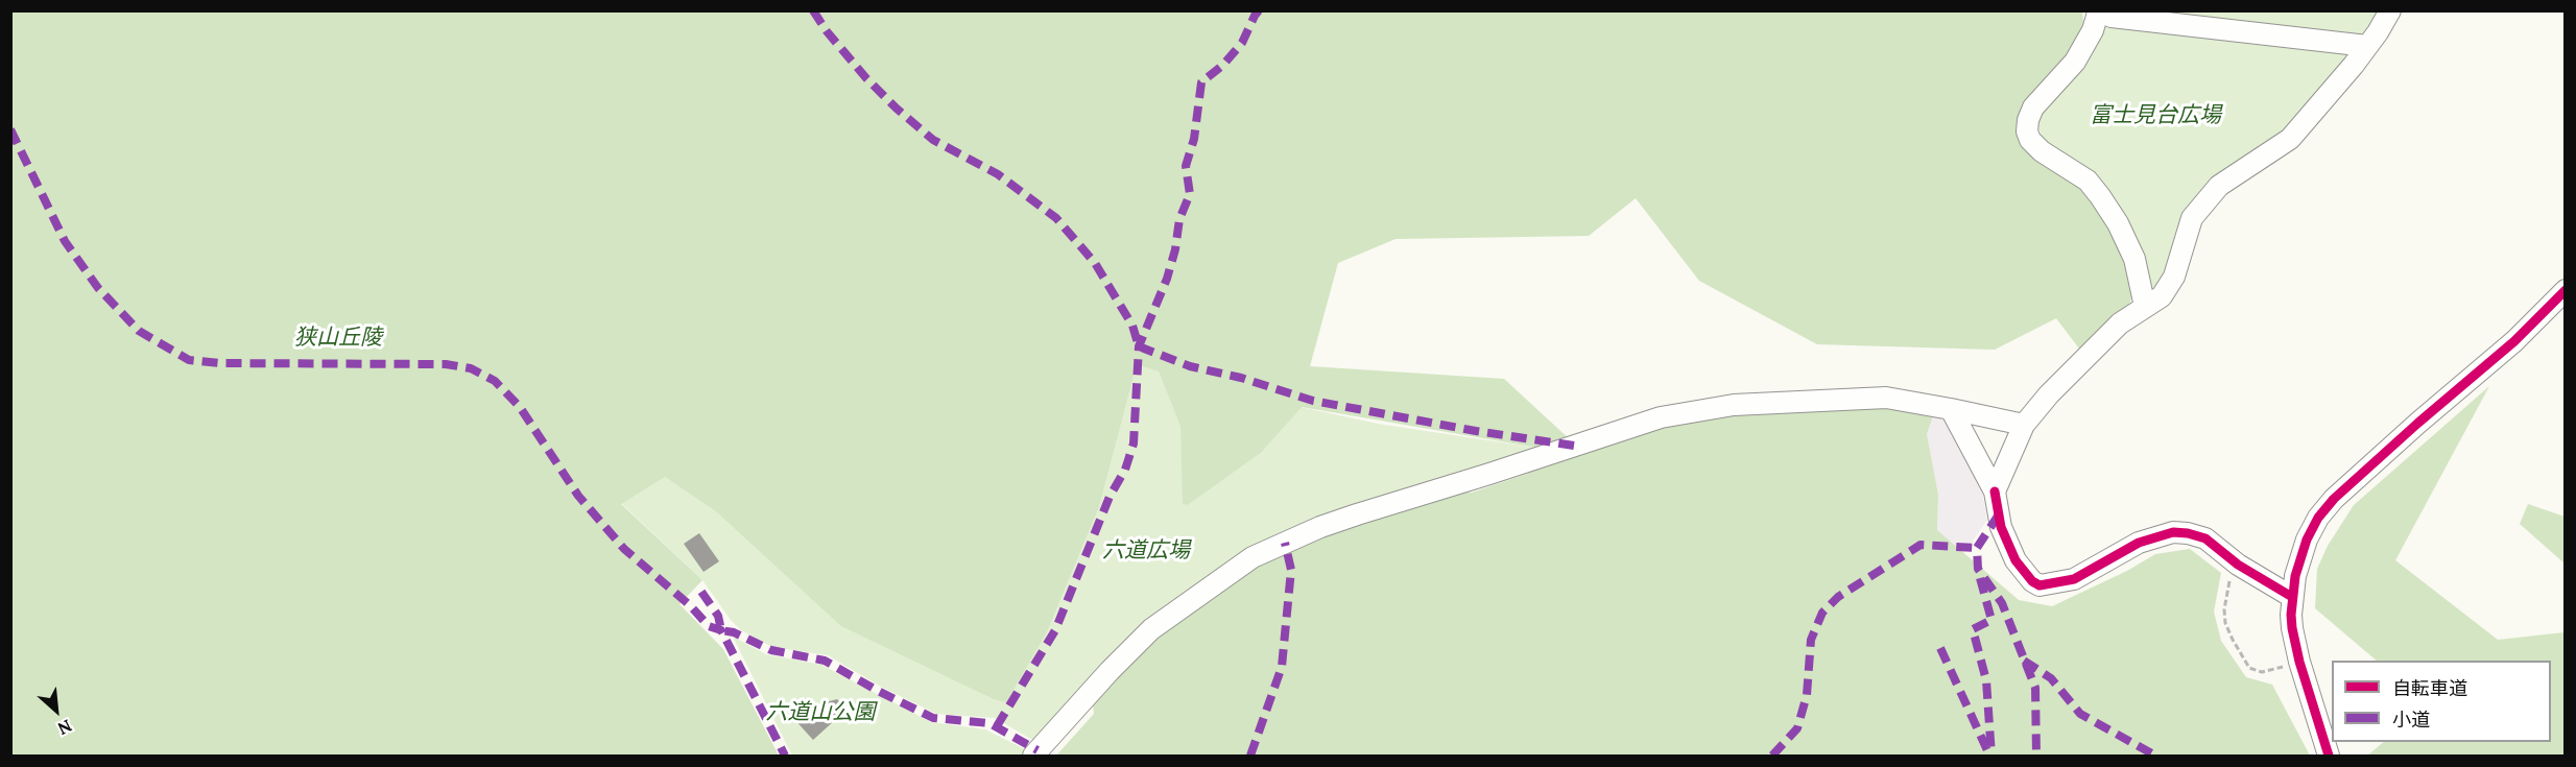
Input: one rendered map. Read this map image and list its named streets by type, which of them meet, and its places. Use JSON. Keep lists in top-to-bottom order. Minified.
{"parks":["富士見台広場","狭山丘陵","六道広場","六道山公園"],"legend":["自転車道","小道"],"north":"bottom right"}
